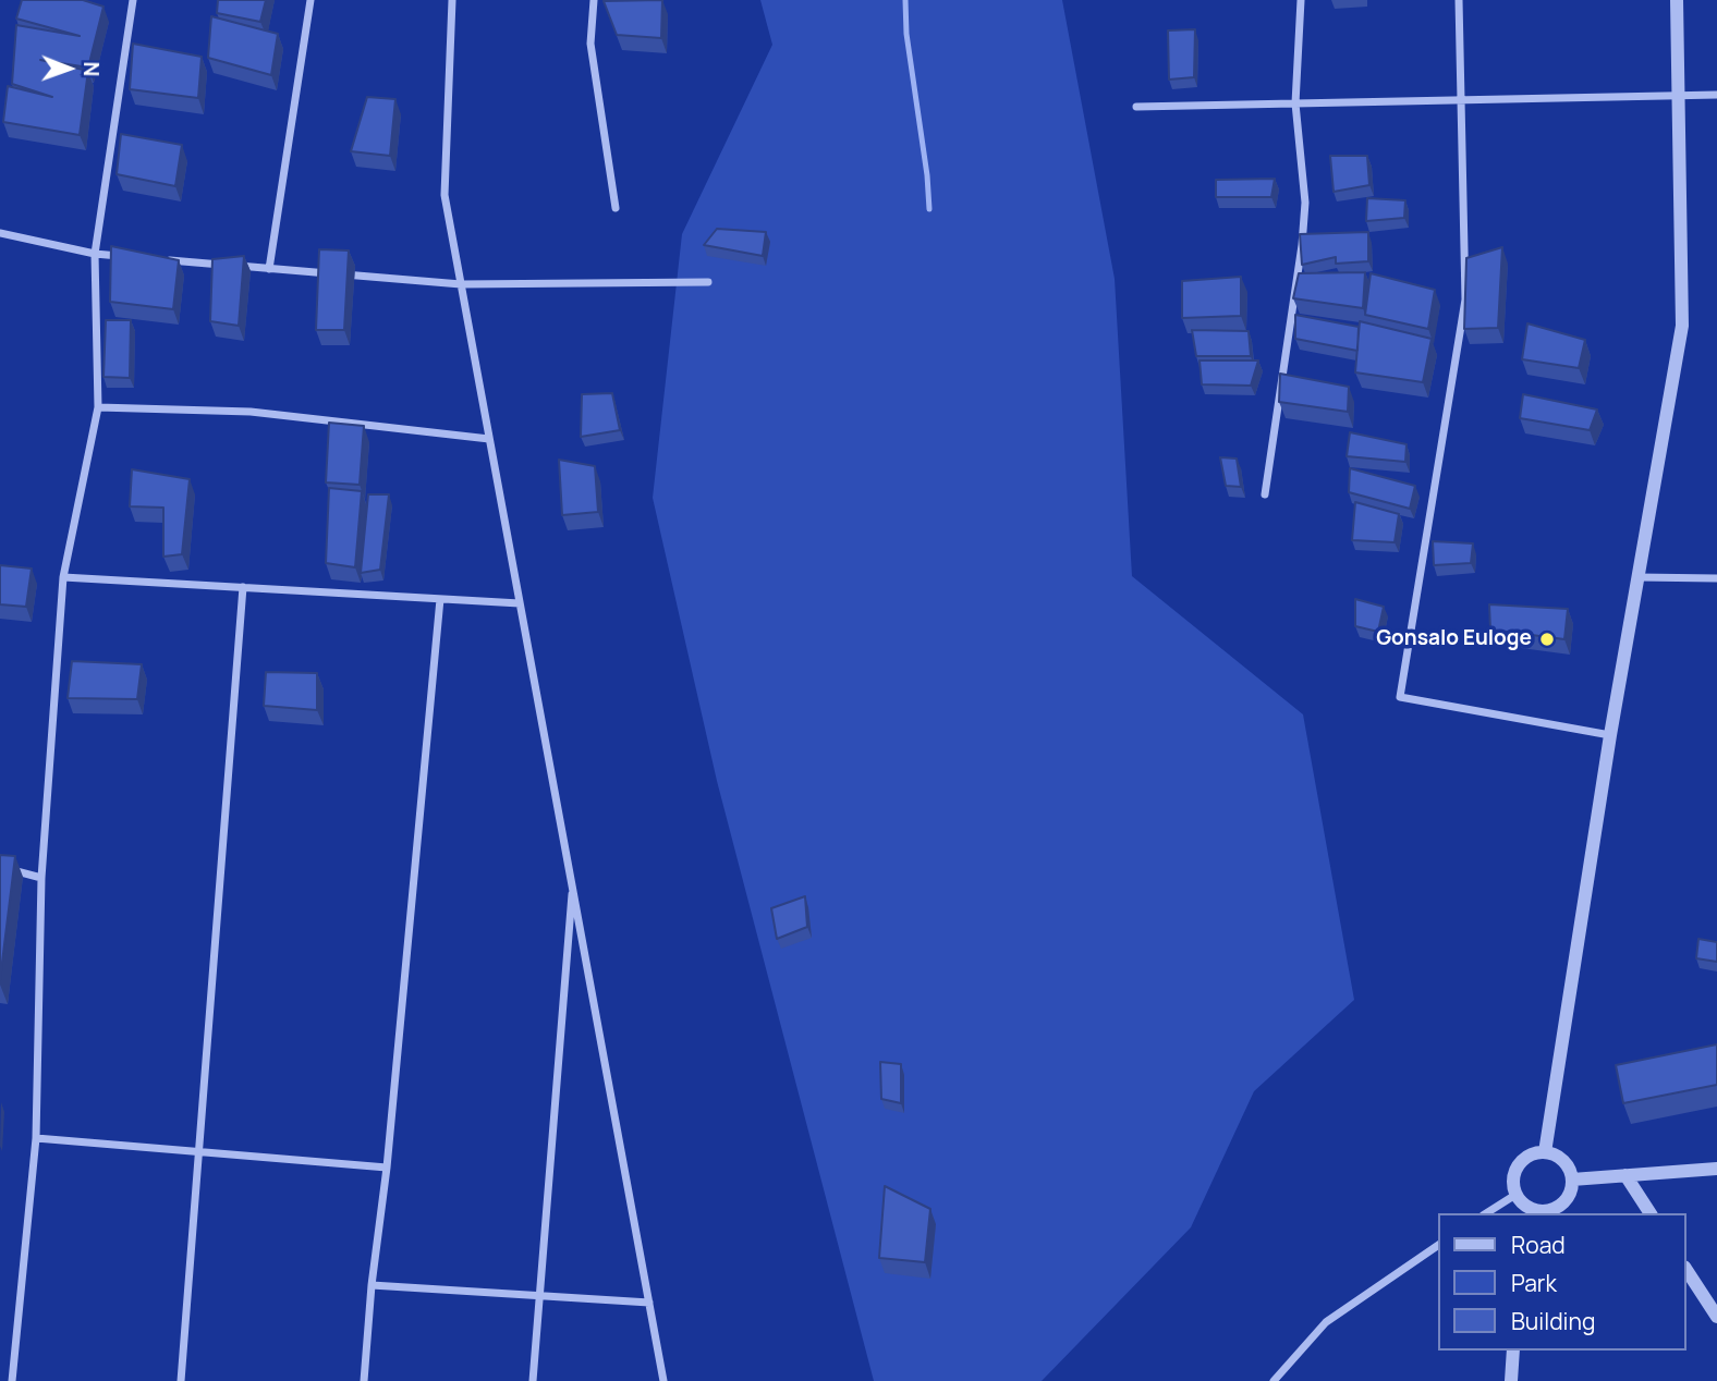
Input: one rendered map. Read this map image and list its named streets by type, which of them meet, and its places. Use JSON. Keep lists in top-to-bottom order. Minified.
{"places":["Gonsalo Euloge"],"legend":["Road","Park","Building"],"north":"right"}
